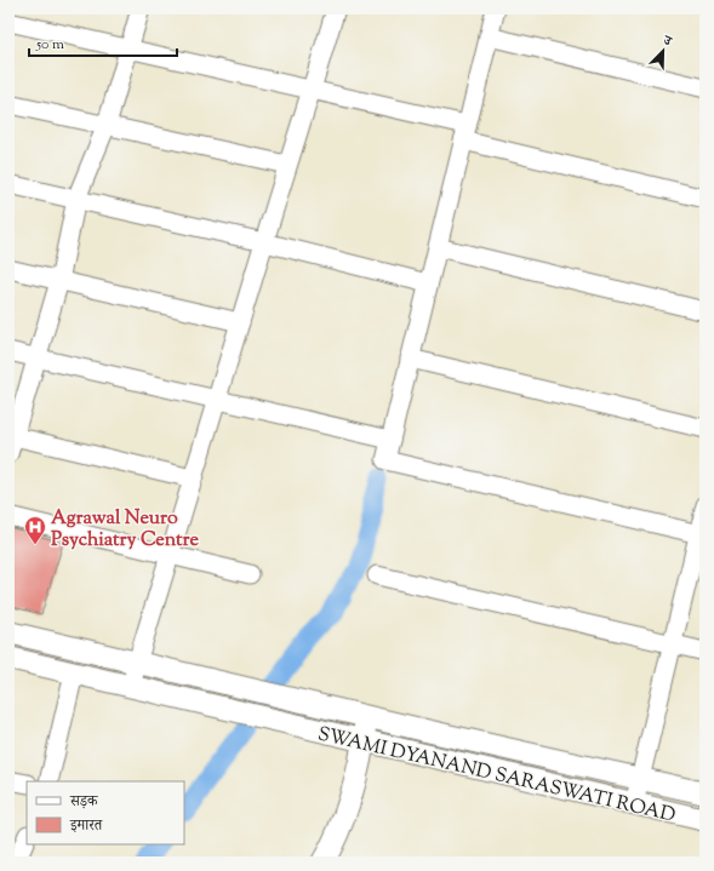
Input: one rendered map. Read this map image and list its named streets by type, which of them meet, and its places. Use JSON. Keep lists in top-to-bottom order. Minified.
{"streets":{"street":["SWAMI DYANAND SARASWATI ROAD"]},"places":{"hospital":["Agrawal Neuro Psychiatry Centre"]},"legend":["सड़क","इमारत"],"scale_bar":"50 m","north":"top right"}
